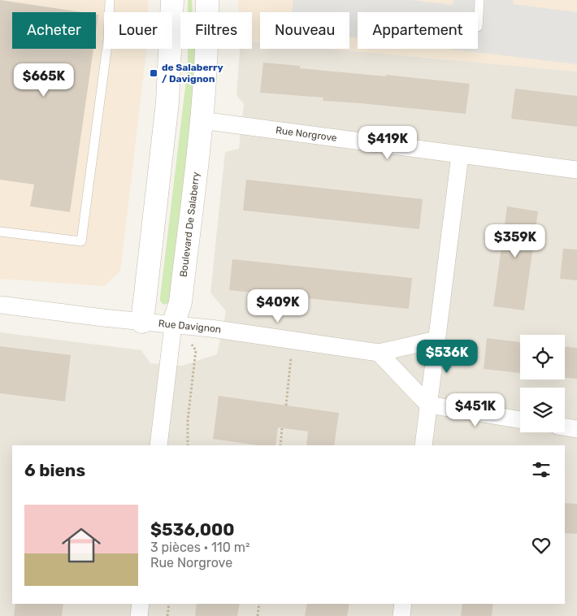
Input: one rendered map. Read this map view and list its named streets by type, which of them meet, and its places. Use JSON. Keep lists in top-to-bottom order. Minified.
{"streets":{"street":["Rue Norgrove","Boulevard De Salaberry","Rue Davignon"]},"crossings":[["Rue Norgrove","Boulevard De Salaberry"],["Boulevard De Salaberry","Rue Davignon"]],"places":{"transit":["de Salaberry / Davignon"]},"page":{"chip":["Acheter","Louer","Filtres","Nouveau","Appartement"],"price":["$665K","$419K","$359K","$409K","$536K","$451K"],"heading":"6 biens","list":[{"name":"$536,000","note":"3 pièces · 110 m² · Rue Norgrove"}]}}
